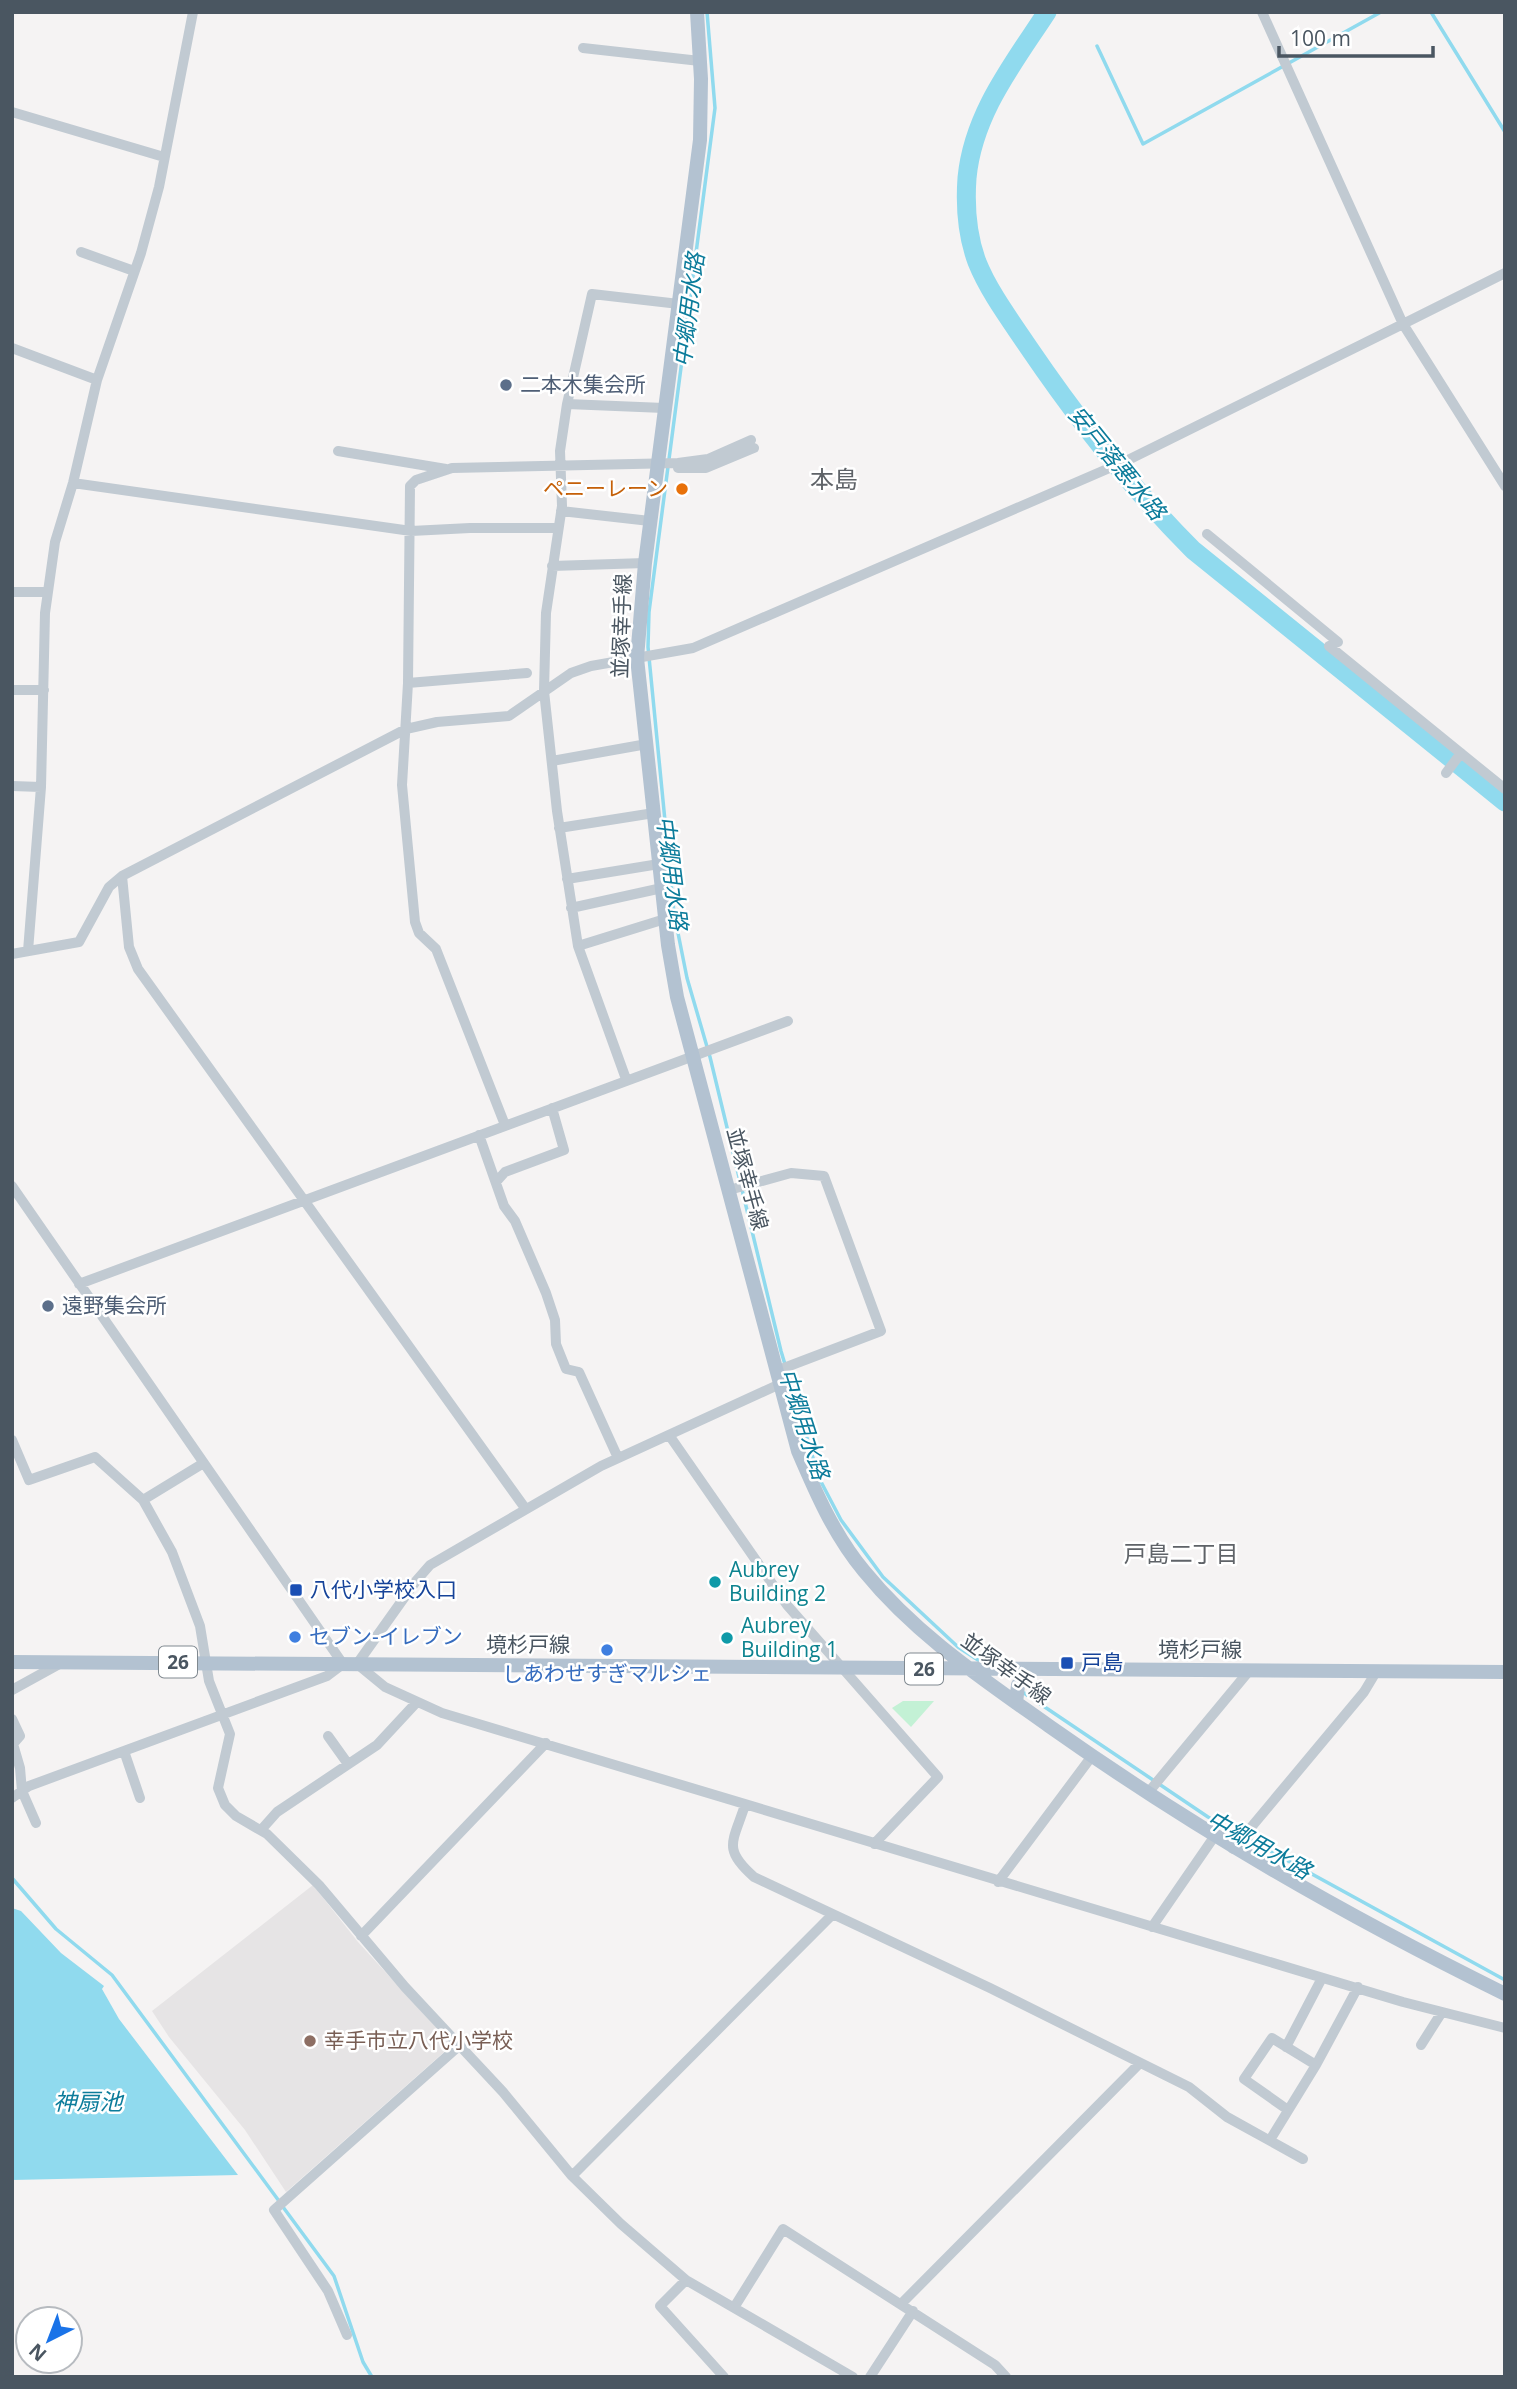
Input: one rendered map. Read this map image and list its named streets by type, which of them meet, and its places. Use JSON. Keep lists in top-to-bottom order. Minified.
{"streets":{"main road":["並塚幸手線","境杉戸線","26"]},"crossings":[["並塚幸手線","境杉戸線"]],"districts":["本島","戸島二丁目"],"water":["中郷用水路","安戸落悪水路","神扇池"],"places":{"other":["二本木集会所","ペニーレーン","遠野集会所","Aubrey Building 2","セブン-イレブン","Aubrey Building 1","しあわせすぎマルシェ","幸手市立八代小学校"],"transit":["八代小学校入口","戸島"]},"scale_bar":"100 m","north":"bottom left"}
